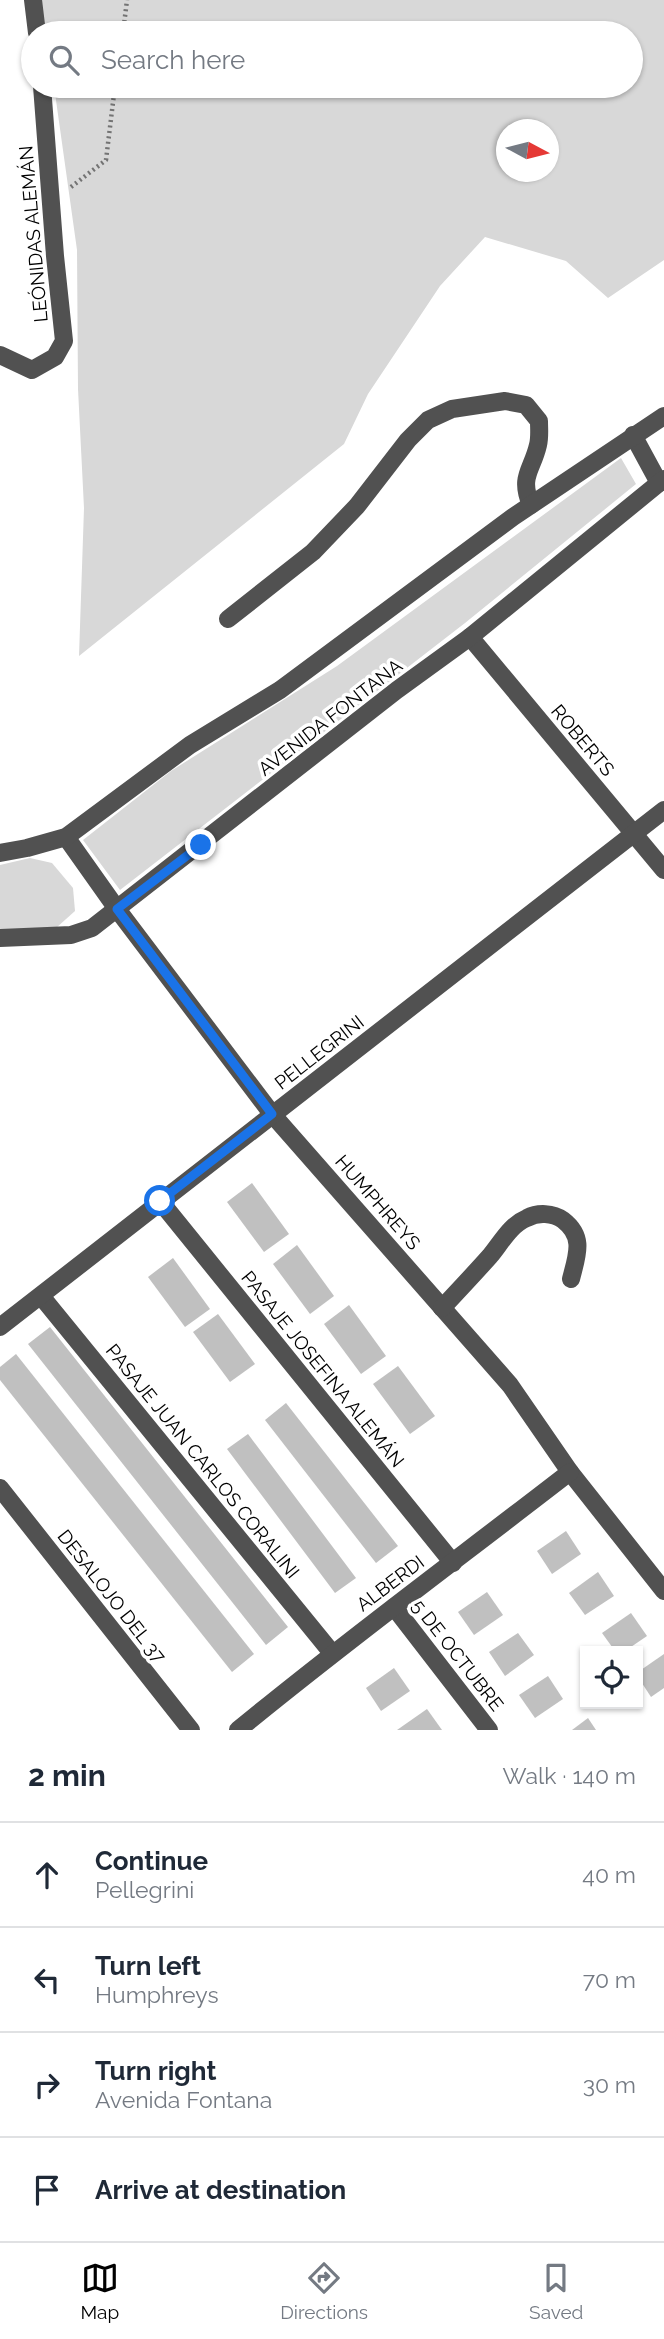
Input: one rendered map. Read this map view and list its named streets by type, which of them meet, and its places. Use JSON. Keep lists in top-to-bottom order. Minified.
{"streets":{"street":["LEÓNIDAS ALEMÁN","AVENIDA FONTANA","ROBERTS","PELLEGRINI","HUMPHREYS","PASAJE JOSEFINA ALEMÁN","PASAJE JUAN CARLOS CORALINI","ALBERDI","DESALOJO DEL 37","5 DE OCTUBRE"]},"crossings":[["AVENIDA FONTANA","ROBERTS"],["AVENIDA FONTANA","HUMPHREYS"],["ROBERTS","PELLEGRINI"],["PELLEGRINI","HUMPHREYS"],["PELLEGRINI","PASAJE JOSEFINA ALEMÁN"],["PELLEGRINI","PASAJE JUAN CARLOS CORALINI"],["HUMPHREYS","ALBERDI"],["PASAJE JOSEFINA ALEMÁN","ALBERDI"],["PASAJE JUAN CARLOS CORALINI","ALBERDI"],["ALBERDI","5 DE OCTUBRE"]],"north":"right","page":{"search":"Search here","heading":["2 min","Walk · 140 m"],"list":[["Continue","Pellegrini","40 m"],["Turn left","Humphreys","70 m"],["Turn right","Avenida Fontana","30 m"],"Arrive at destination"],"nav":["Map","Directions","Saved"]}}
